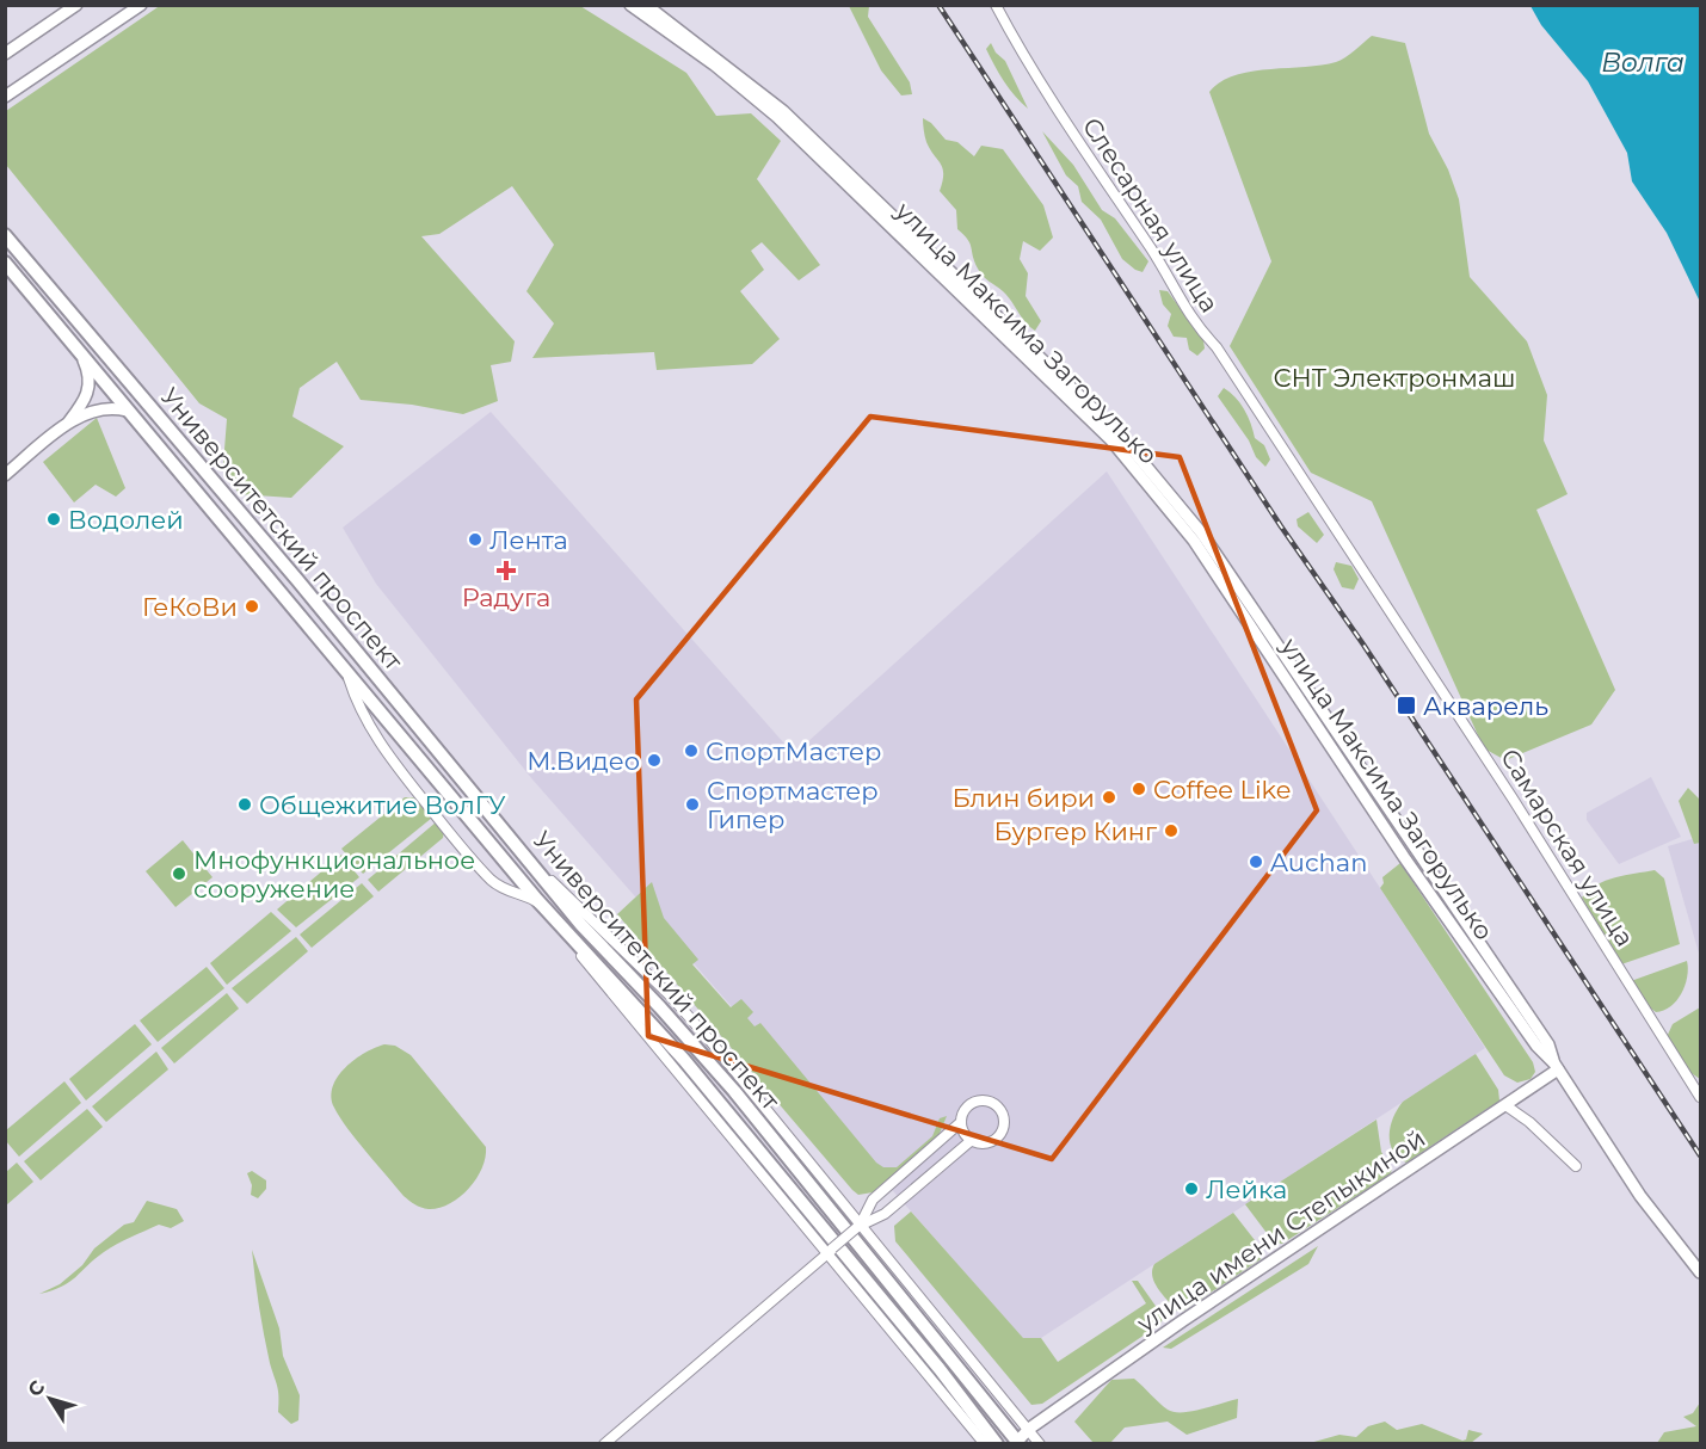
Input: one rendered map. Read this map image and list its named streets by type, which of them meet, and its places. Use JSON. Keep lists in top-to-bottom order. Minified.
{"streets":{"highway":["Университетский проспект"],"main road":["улица Максима Загорулько","улица имени Степыкиной"],"street":["Слесарная улица","Самарская улица"]},"crossings":[["Слесарная улица","Самарская улица"],["улица Максима Загорулько","улица имени Степыкиной"],["Университетский проспект","улица имени Степыкиной"]],"water":["Волга"],"parks":["СНТ Электронмаш"],"places":{"other":["Водолей","Лента","ГеКоВи","СпортМастер","М.Видео","Coffee Like","Блин бири","Общежитие ВолГУ","Спортмастер Гипер","Бургер Кинг","Auchan","Мнофункциональное сооружение","Лейка"],"health":["Радуга"],"transit":["Акварель"]},"north":"top left"}
